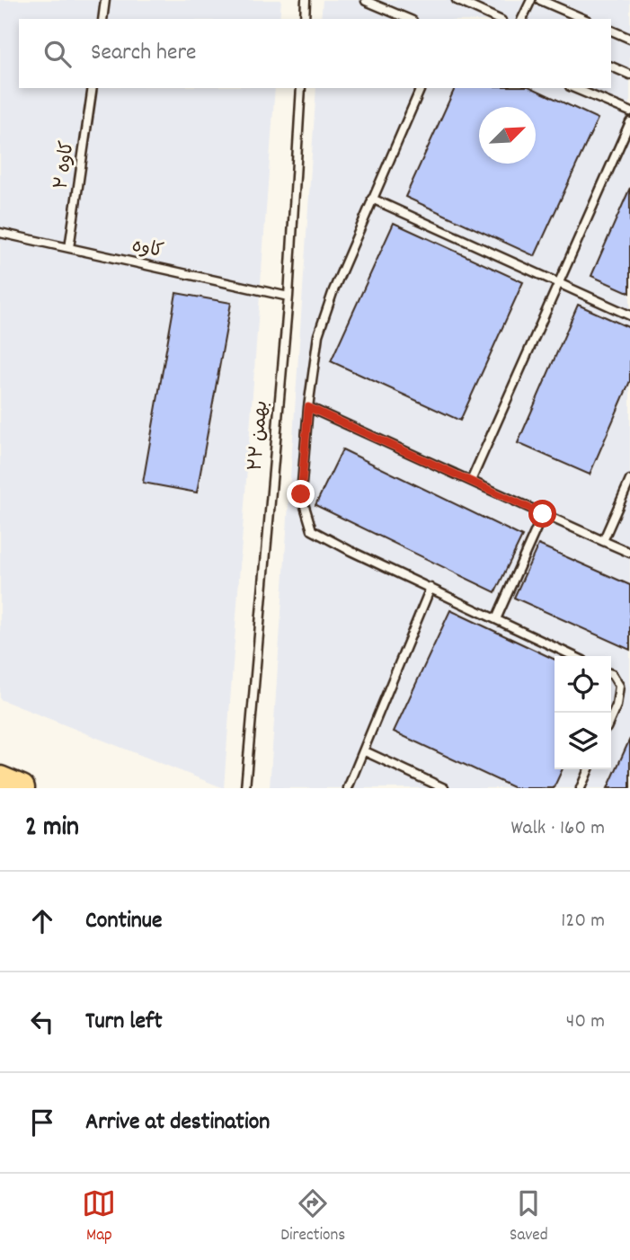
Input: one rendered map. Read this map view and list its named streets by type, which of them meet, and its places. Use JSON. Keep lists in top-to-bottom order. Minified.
{"streets":{"lane":["کاوه ۲","کاوه","۲۲ بهمن"]},"crossings":[["کاوه ۲","کاوه"],["کاوه","۲۲ بهمن"]],"north":"top right","page":{"search":"Search here","heading":["2 min","Walk · 160 m"],"list":[["Continue","120 m"],["Turn left","40 m"],"Arrive at destination"],"nav":["Map","Directions","Saved"]}}
